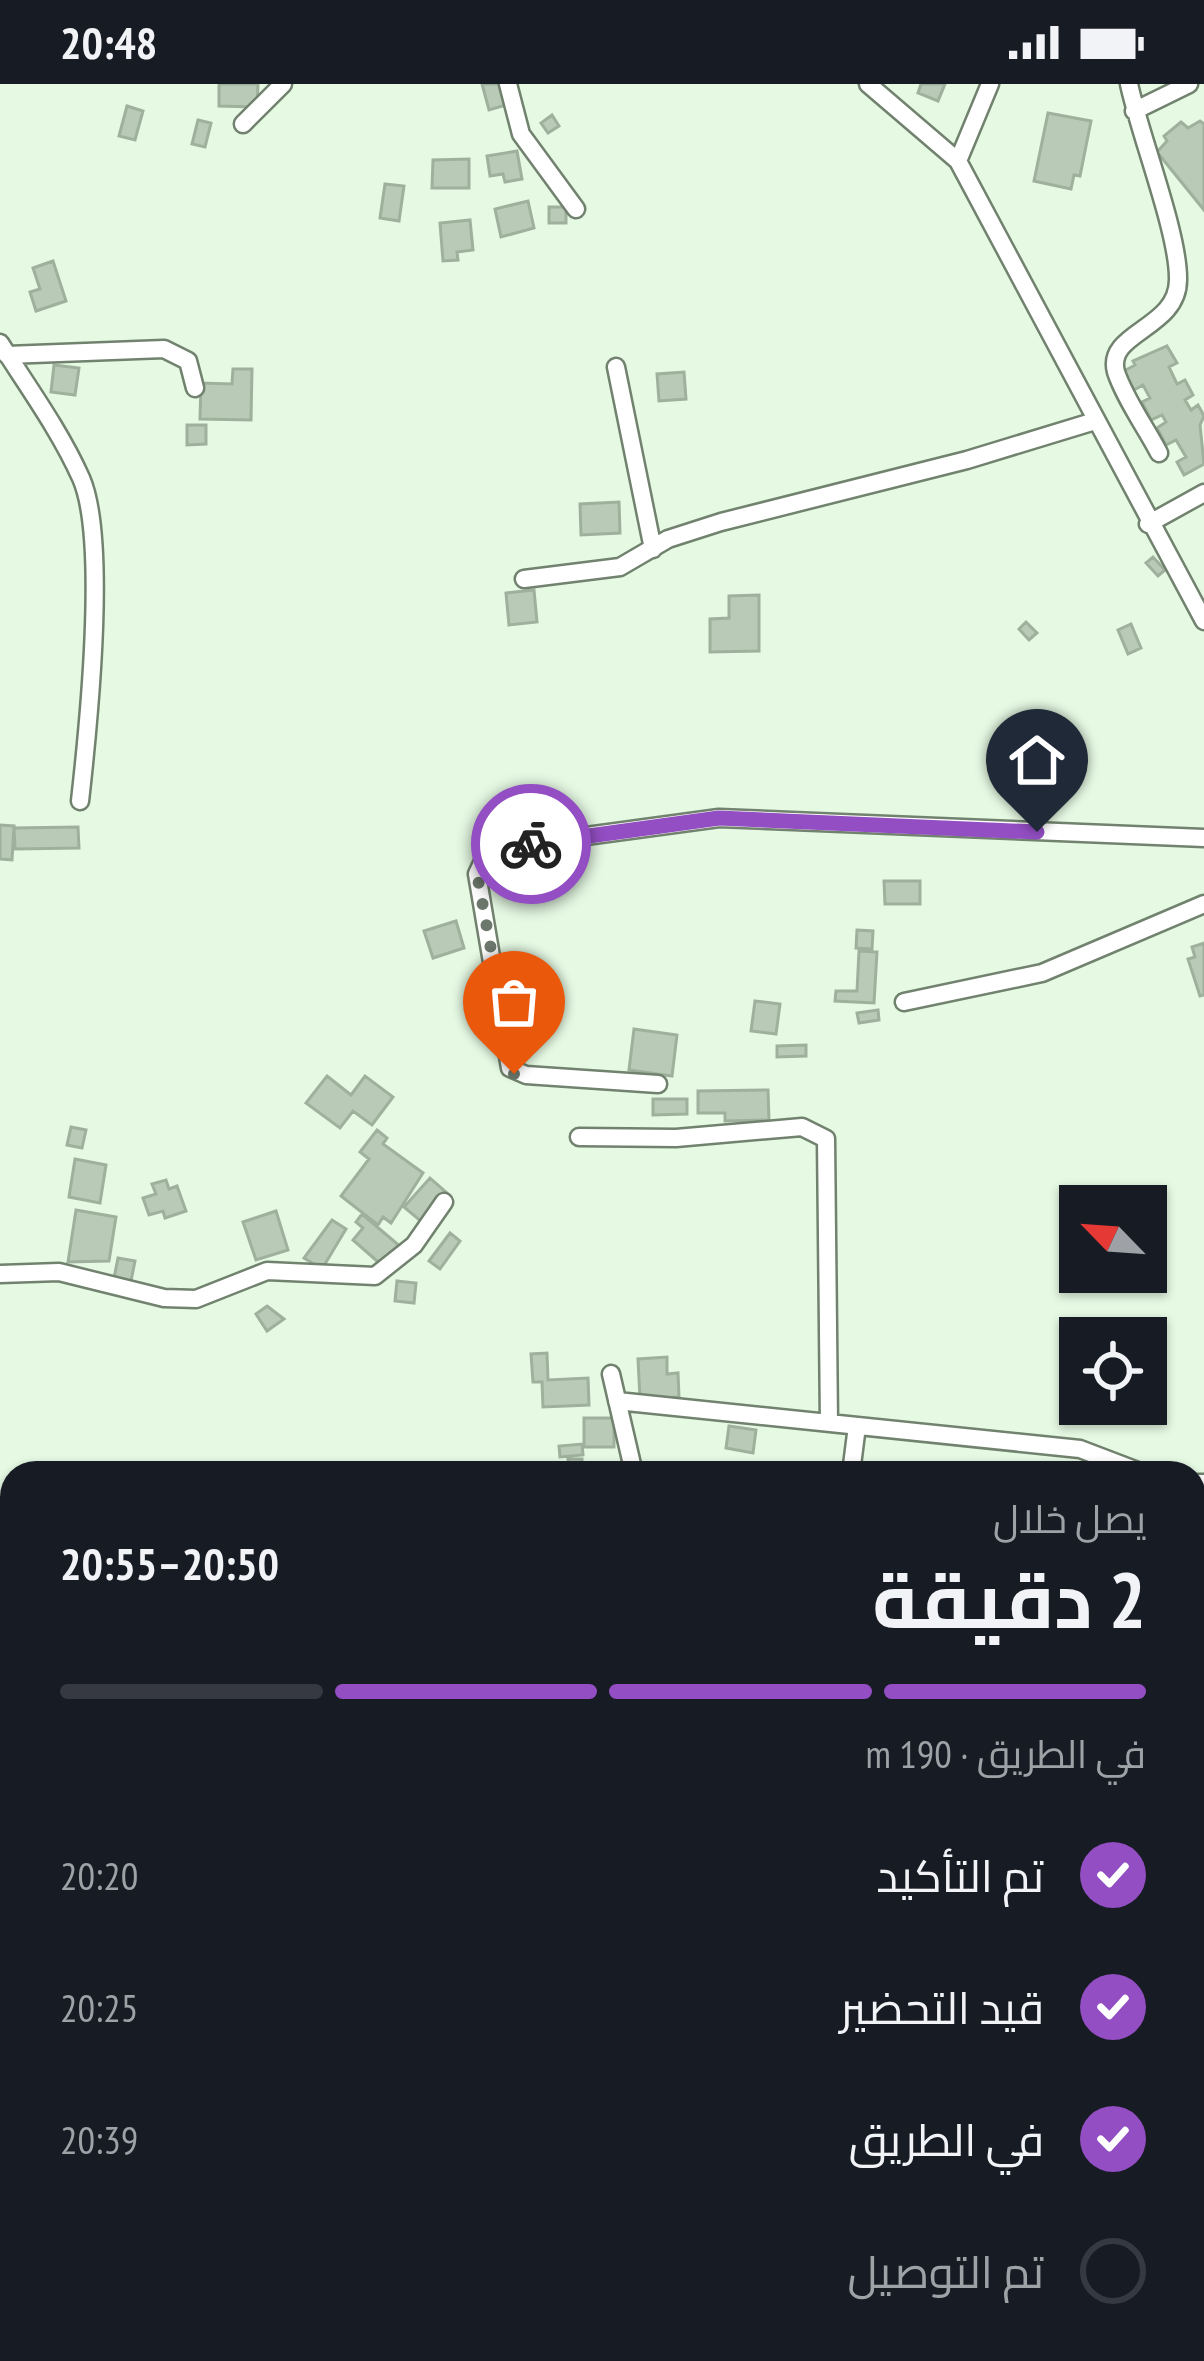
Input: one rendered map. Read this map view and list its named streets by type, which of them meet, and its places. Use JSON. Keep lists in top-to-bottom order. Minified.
{"north":"top left","page":{"status":"20:48","heading":["2 دقيقة","يصل خلال","20:50–20:55"],"bar":"في الطريق · 190 m","list":[["تم التأكيد","20:20"],["قيد التحضير","20:25"],["في الطريق","20:39"],"تم التوصيل"]}}
